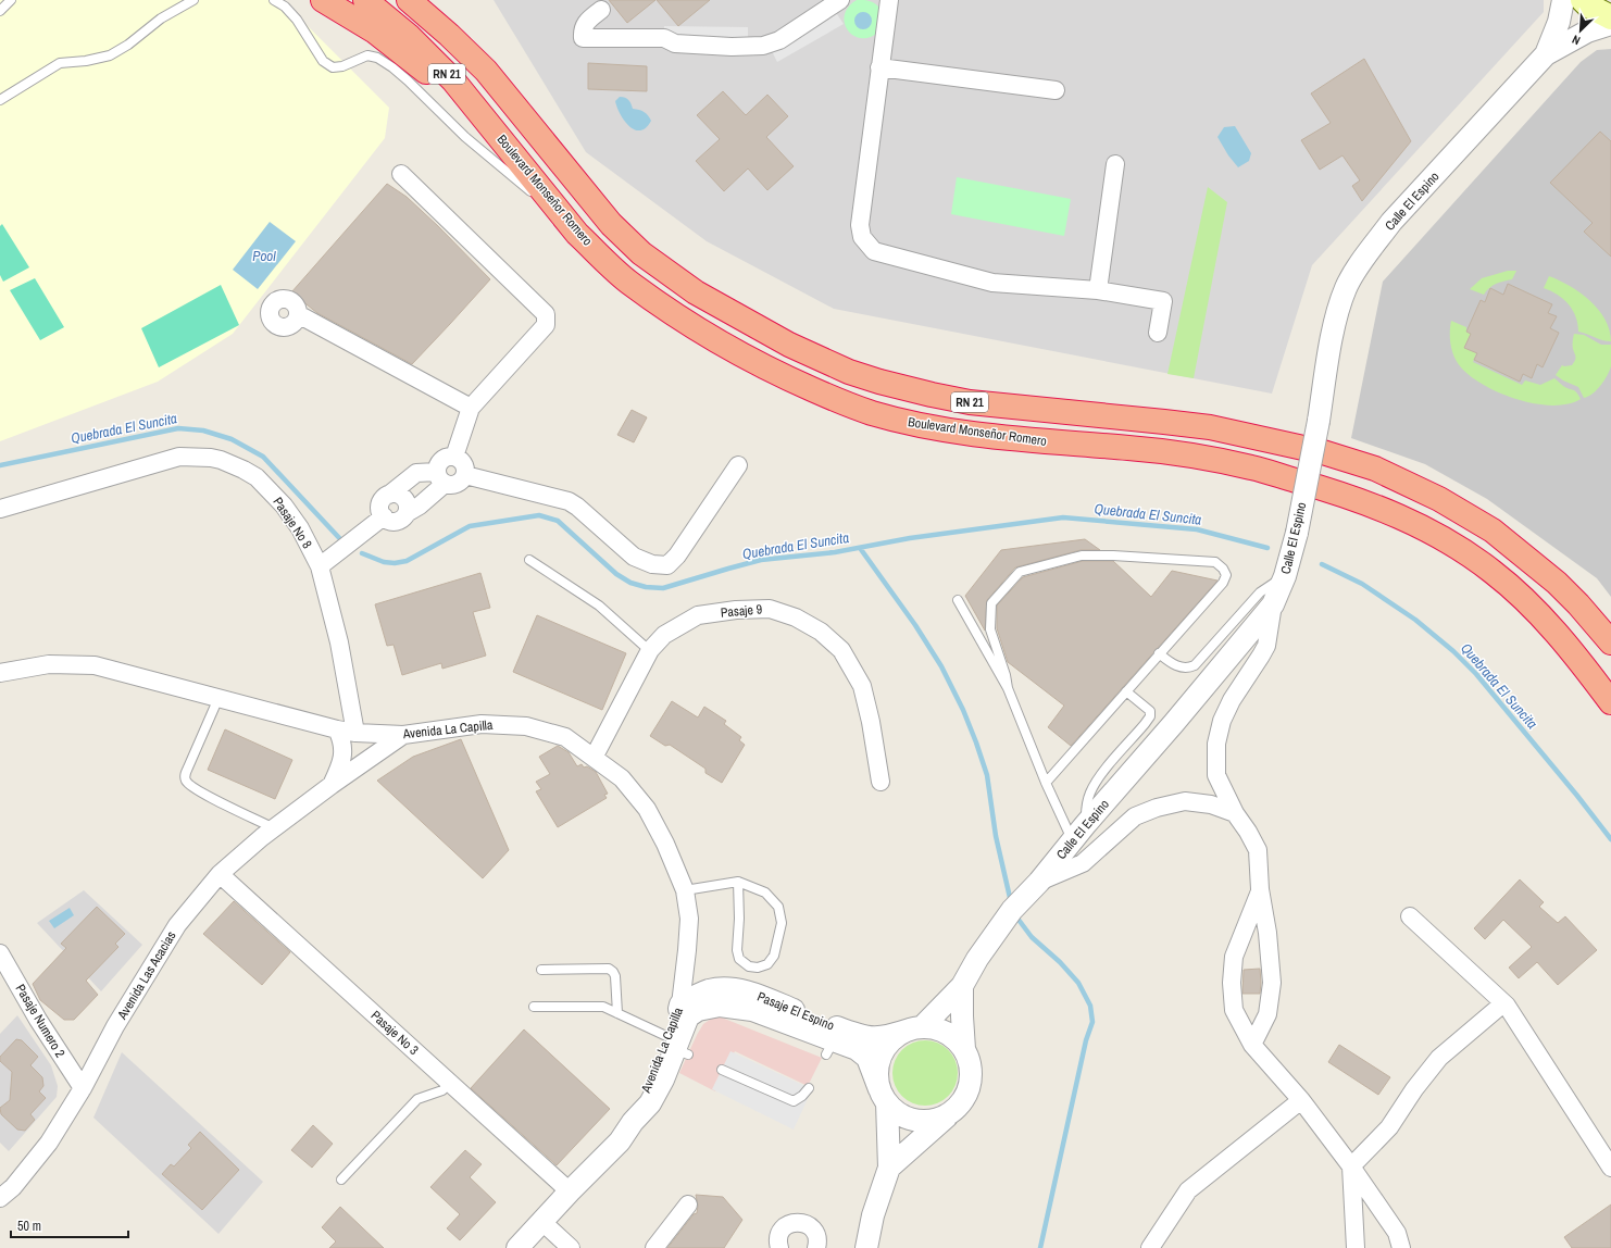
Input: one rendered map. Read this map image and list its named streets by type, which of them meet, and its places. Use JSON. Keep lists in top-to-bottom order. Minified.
{"streets":{"highway":["RN 21","Boulevard Monseñor Romero"],"street":["Calle El Espino","Pasaje No 8","Pasaje 9","Avenida La Capilla","Avenida Las Acacias","Pasaje El Espino","Pasaje Numero 2","Pasaje No 3"]},"crossings":[["Calle El Espino","Pasaje El Espino"],["Pasaje No 8","Avenida La Capilla"],["Pasaje 9","Avenida La Capilla"],["Avenida La Capilla","Avenida Las Acacias"],["Avenida La Capilla","Pasaje El Espino"],["Avenida La Capilla","Pasaje No 3"],["Avenida Las Acacias","Pasaje Numero 2"],["Avenida Las Acacias","Pasaje No 3"]],"water":["Pool","Quebrada El Suncita"],"scale_bar":"50 m","north":"bottom left"}
